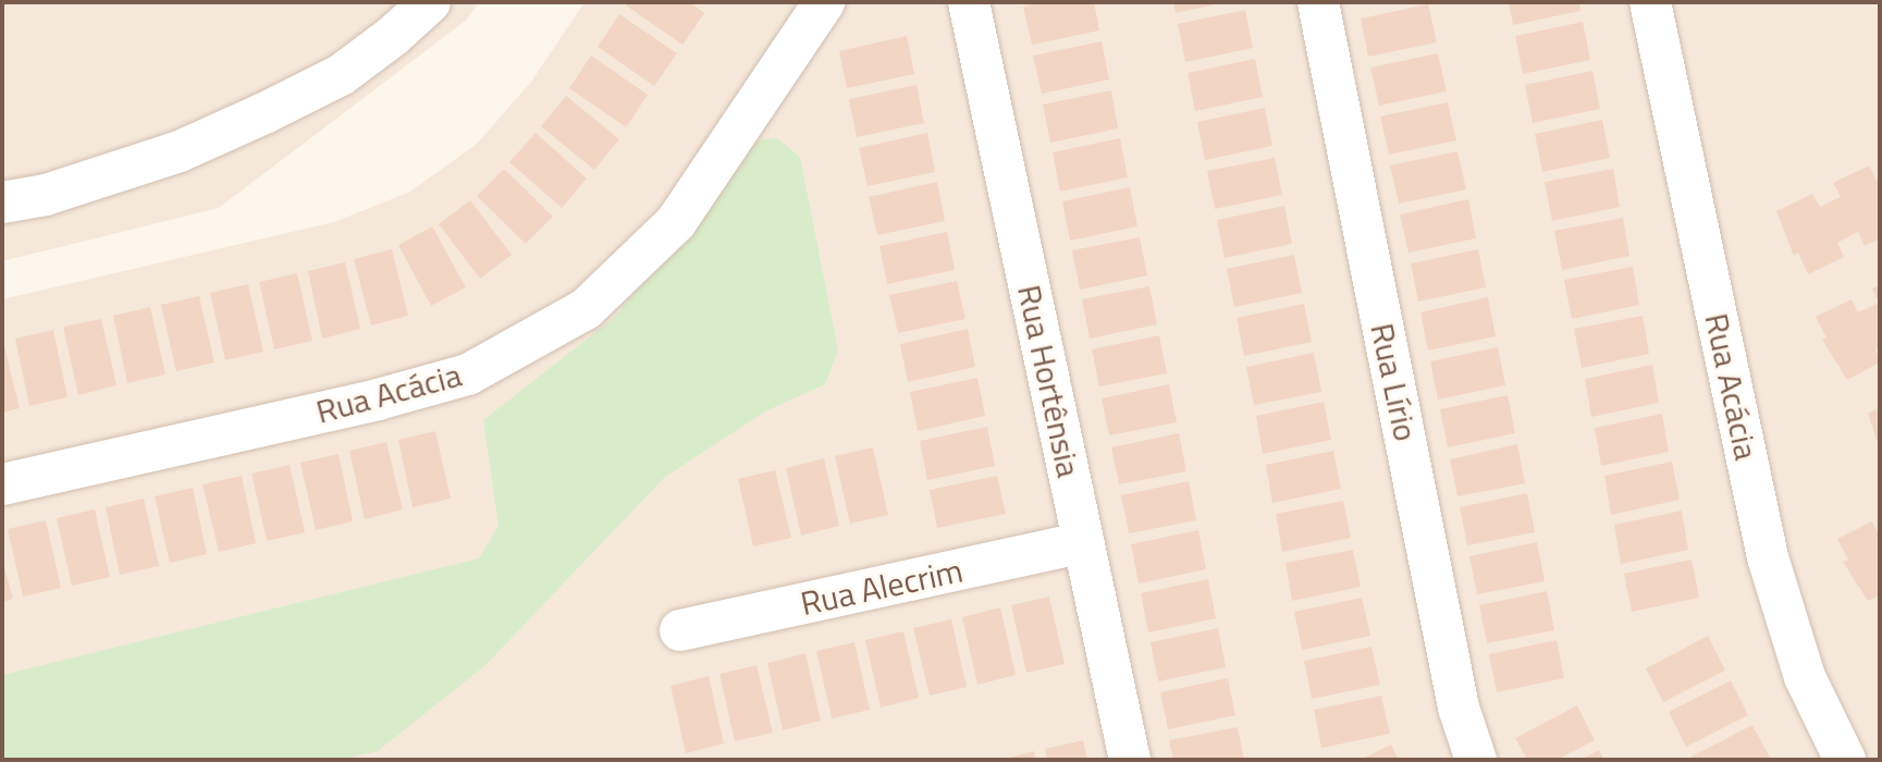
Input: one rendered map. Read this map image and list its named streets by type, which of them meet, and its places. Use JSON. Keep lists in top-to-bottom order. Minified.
{"streets":{"street":["Rua Hortênsia","Rua Lírio","Rua Acácia","Rua Alecrim"]},"crossings":[["Rua Hortênsia","Rua Alecrim"]]}
